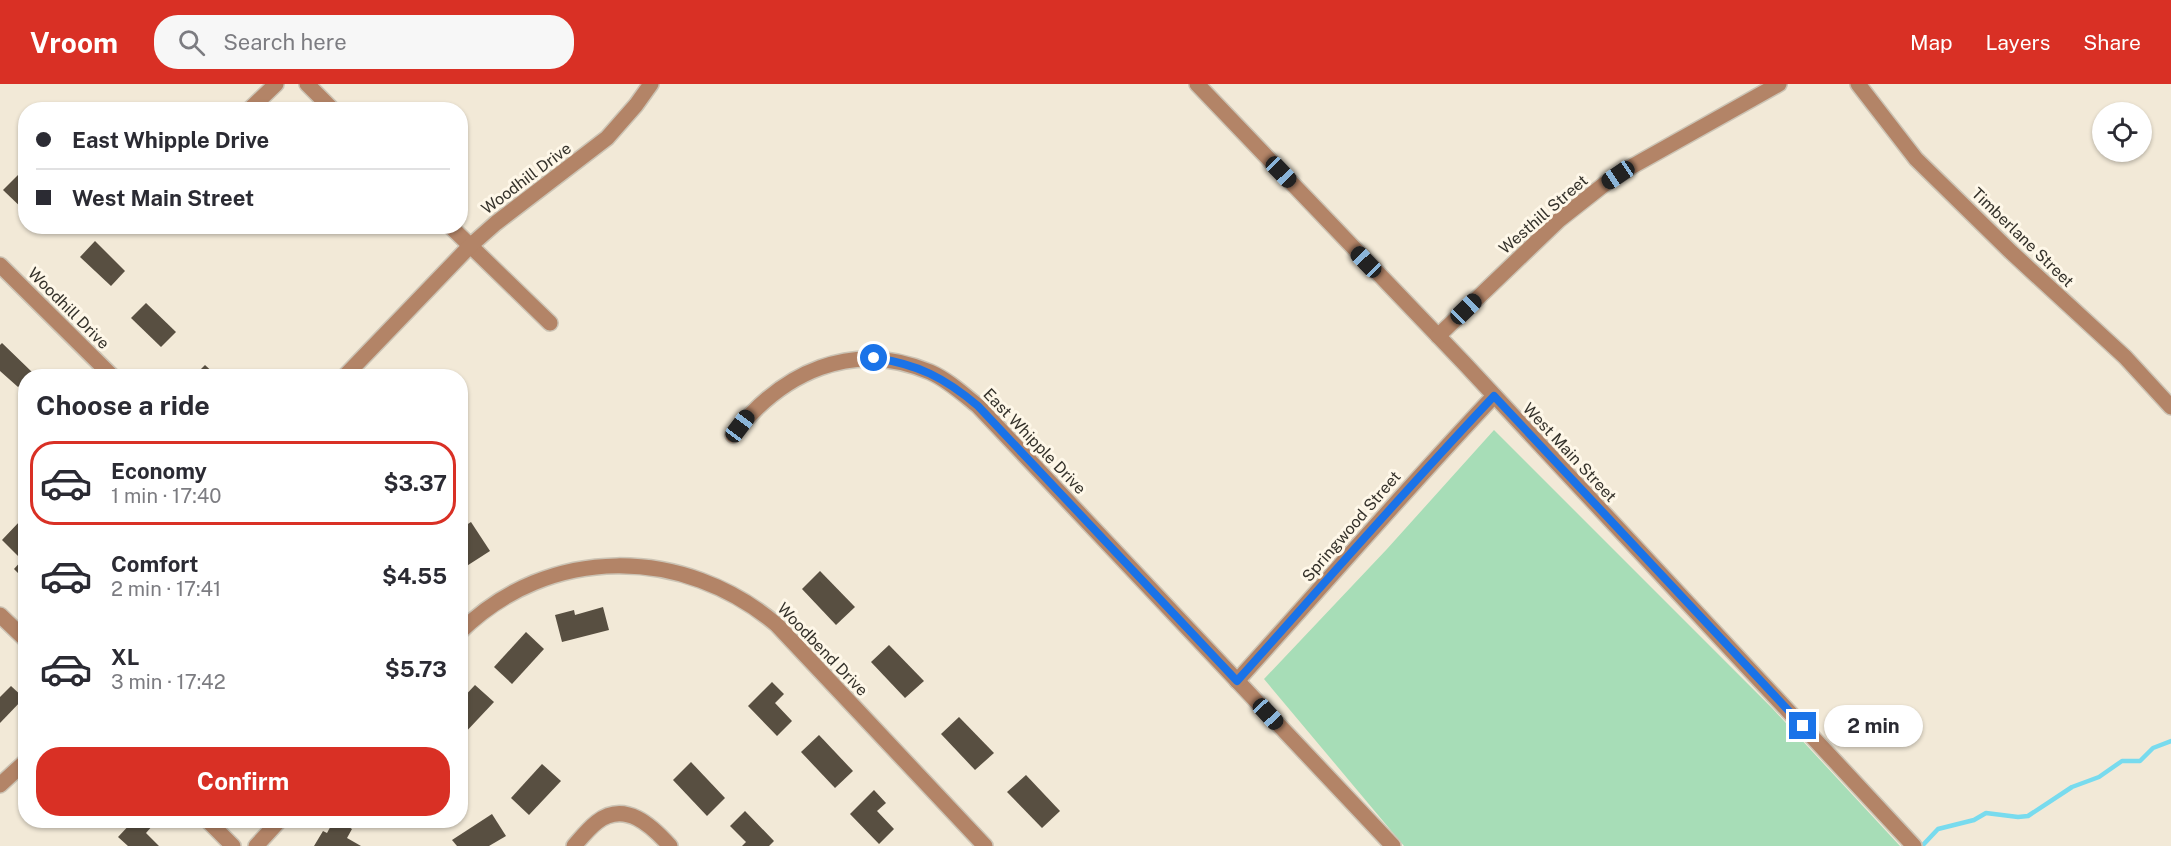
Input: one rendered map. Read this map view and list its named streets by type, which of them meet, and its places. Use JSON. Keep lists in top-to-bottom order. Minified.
{"streets":{"street":["Woodhill Drive","Westhill Street","Timberlane Street","East Whipple Drive","West Main Street","Springwood Street","Woodbend Drive"]},"crossings":[["Westhill Street","West Main Street"],["East Whipple Drive","Springwood Street"],["West Main Street","Springwood Street"]],"page":{"header":"Vroom","search":"Search here","nav":["Map","Layers","Share"],"banner":["East Whipple Drive","West Main Street"],"heading":"Choose a ride","list":[{"name":"Economy","note":"1 min · 17:40","value":"$3.37"},{"name":"Comfort","note":"2 min · 17:41","value":"$4.55"},{"name":"XL","note":"3 min · 17:42","value":"$5.73"}],"bubble":"2 min","buttons":"Confirm"}}
